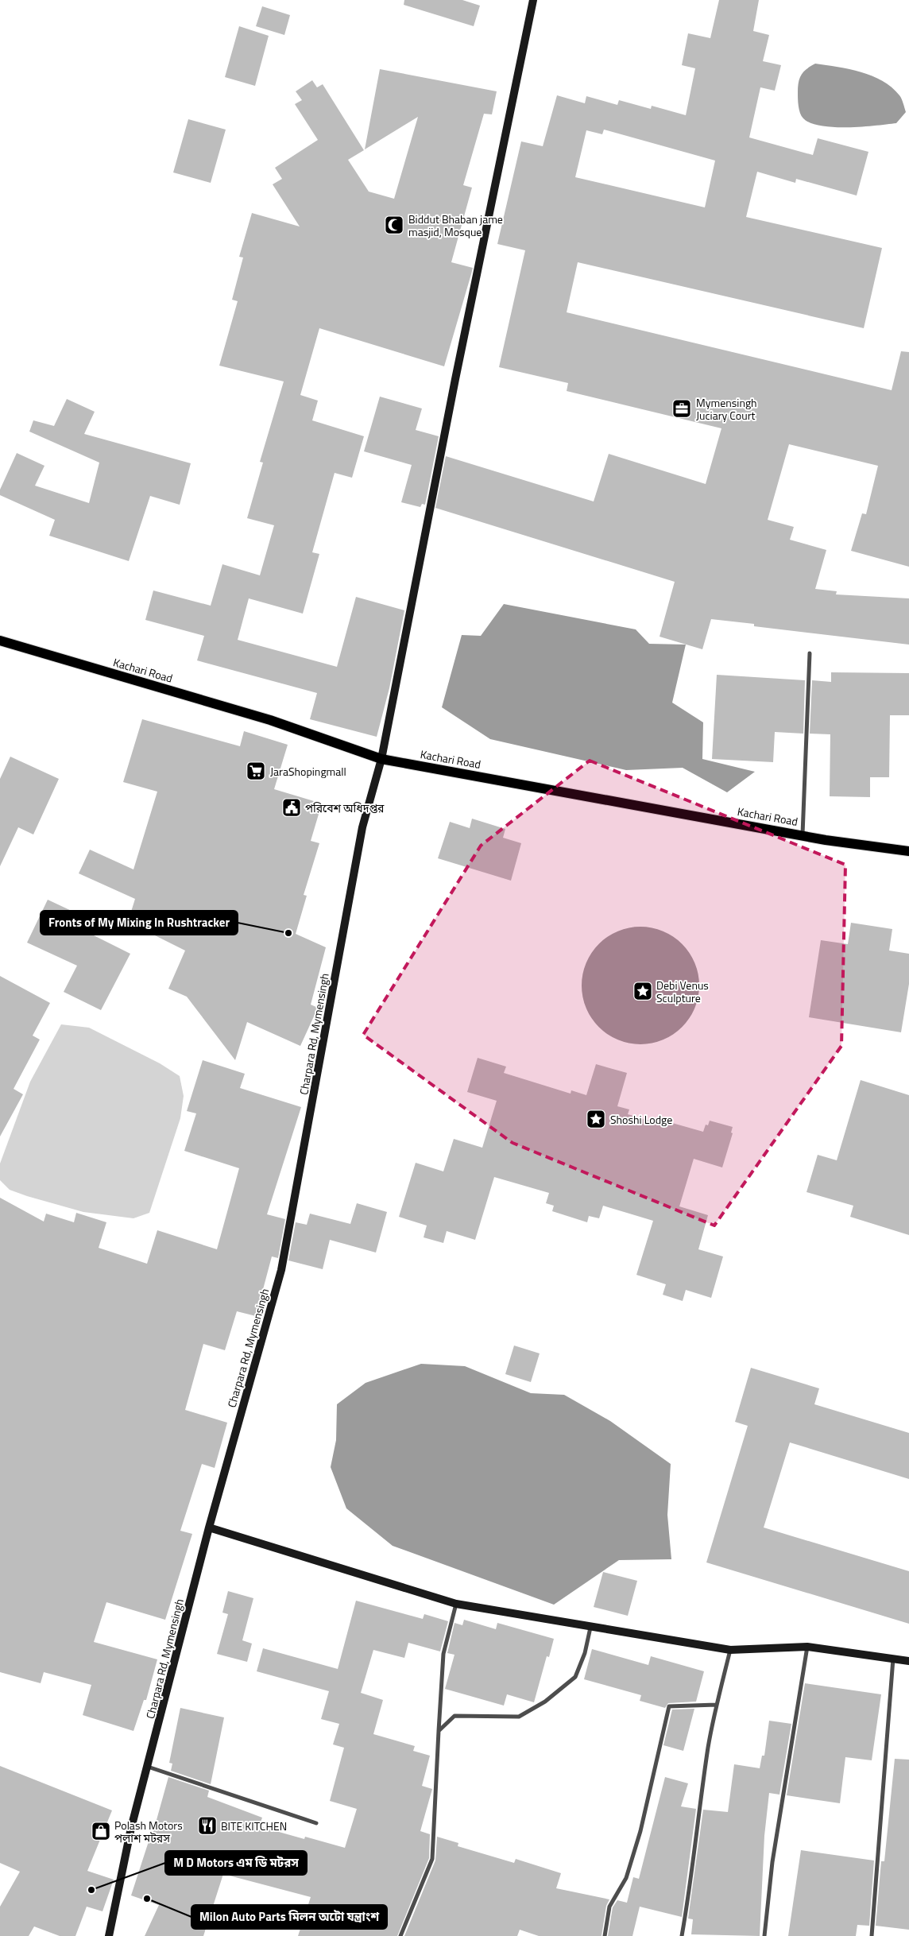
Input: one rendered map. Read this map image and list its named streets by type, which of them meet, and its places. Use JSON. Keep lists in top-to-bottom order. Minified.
{"streets":{"main road":["Kachari Road"],"street":["Charpara Rd, Mymensingh"]},"crossings":[["Kachari Road","Charpara Rd, Mymensingh"]],"places":{"mosque":["Biddut Bhaban jame masjid, Mosque"],"office":["Mymensingh Juciary Court"],"supermarket":["JaraShopingmall"],"public building":["পরিবেশ অধিদপ্তর"],"other":["Fronts of My Mixing In Rushtracker","M D Motors এম ডি মটরস","Milon Auto Parts মিলন অটো যন্ত্রাংশ"],"place":["Debi Venus Sculpture","Shoshi Lodge"],"restaurant":["BITE KITCHEN"],"shop":["Polash Motors পলাশ মটরস"]}}
